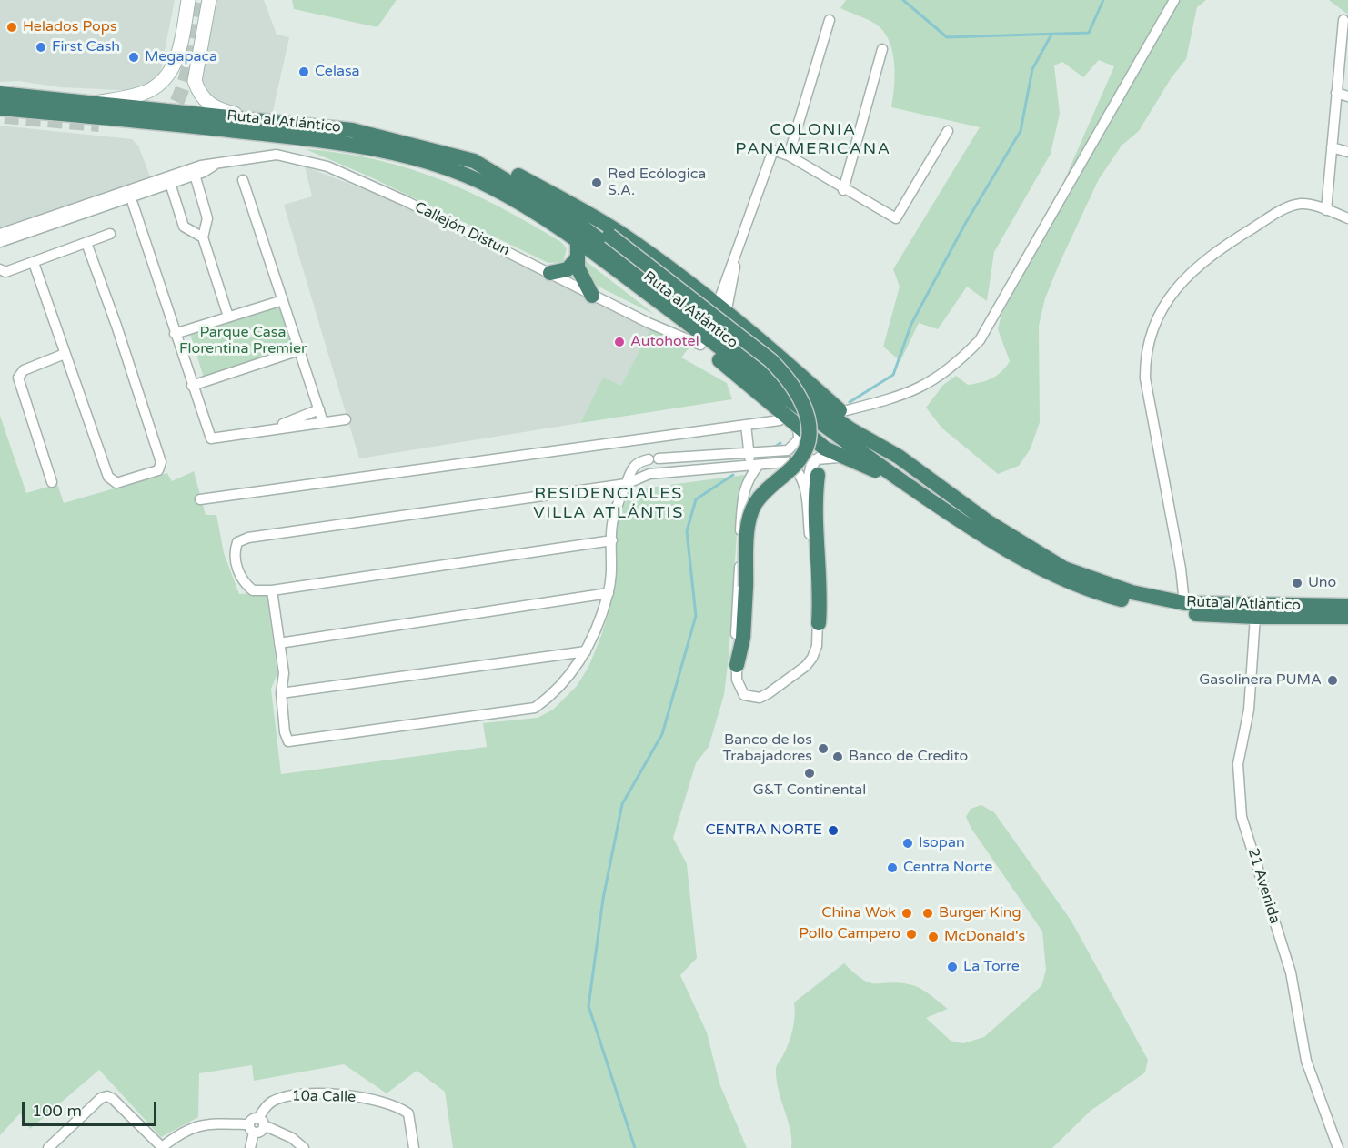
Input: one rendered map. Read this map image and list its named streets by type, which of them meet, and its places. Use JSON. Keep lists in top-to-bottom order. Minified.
{"streets":{"highway":["Ruta al Atlántico"],"street":["Callejón Distun","21 Avenida","10a Calle"]},"crossings":[["Ruta al Atlántico","21 Avenida"]],"districts":["COLONIA PANAMERICANA","RESIDENCIALES VILLA ATLÁNTIS"],"parks":["Parque Casa Florentina Premier"],"places":["Helados Pops","First Cash","Megapaca","Celasa","Red Ecólogica S.A.","Autohotel","Uno","Gasolinera PUMA","Banco de los Trabajadores","Banco de Credito","G&T Continental","CENTRA NORTE","Isopan","Centra Norte","China Wok","Burger King","Pollo Campero","McDonald's","La Torre"],"scale_bar":"100 m"}
